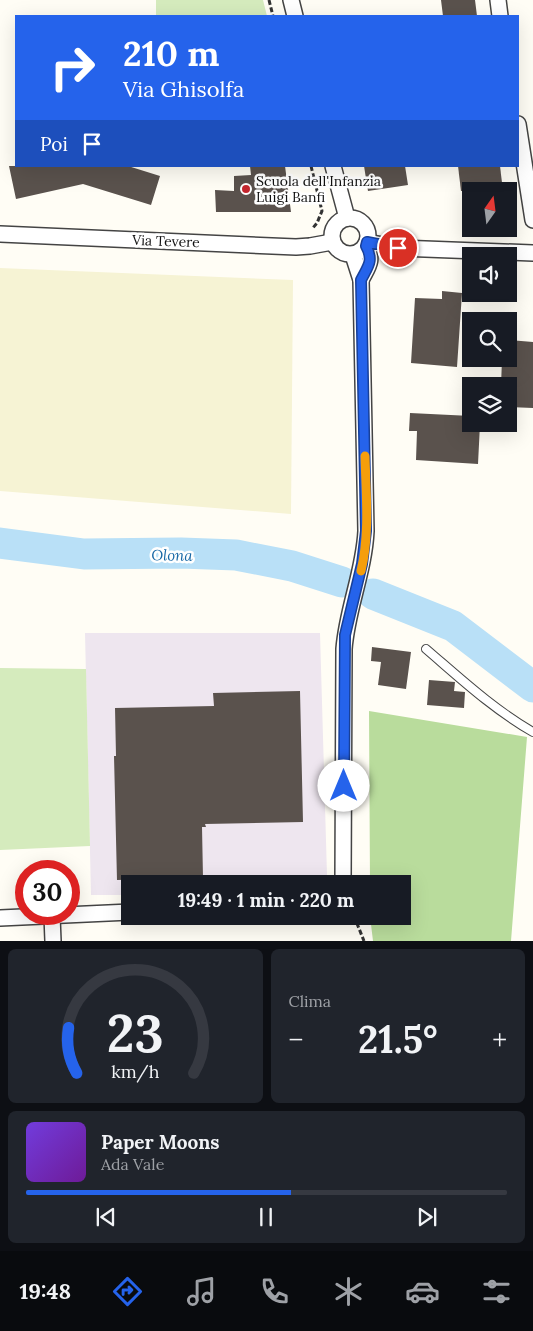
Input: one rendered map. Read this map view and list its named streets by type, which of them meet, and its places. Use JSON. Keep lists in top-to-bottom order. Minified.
{"streets":{"street":["Via Tevere"]},"water":["Olona"],"places":["Scuola dell'Infanzia Luigi Banfi"],"north":"top","page":{"turn":["210 m","Via Ghisolfa"],"then":"Poi","limit":"30","trip":"19:49 · 1 min · 220 m","tile":"Clima","heat":["−","21.5°","+"],"song":["Paper Moons","Ada Vale"],"tabs":"19:48","gauge":["23","km/h"]}}
